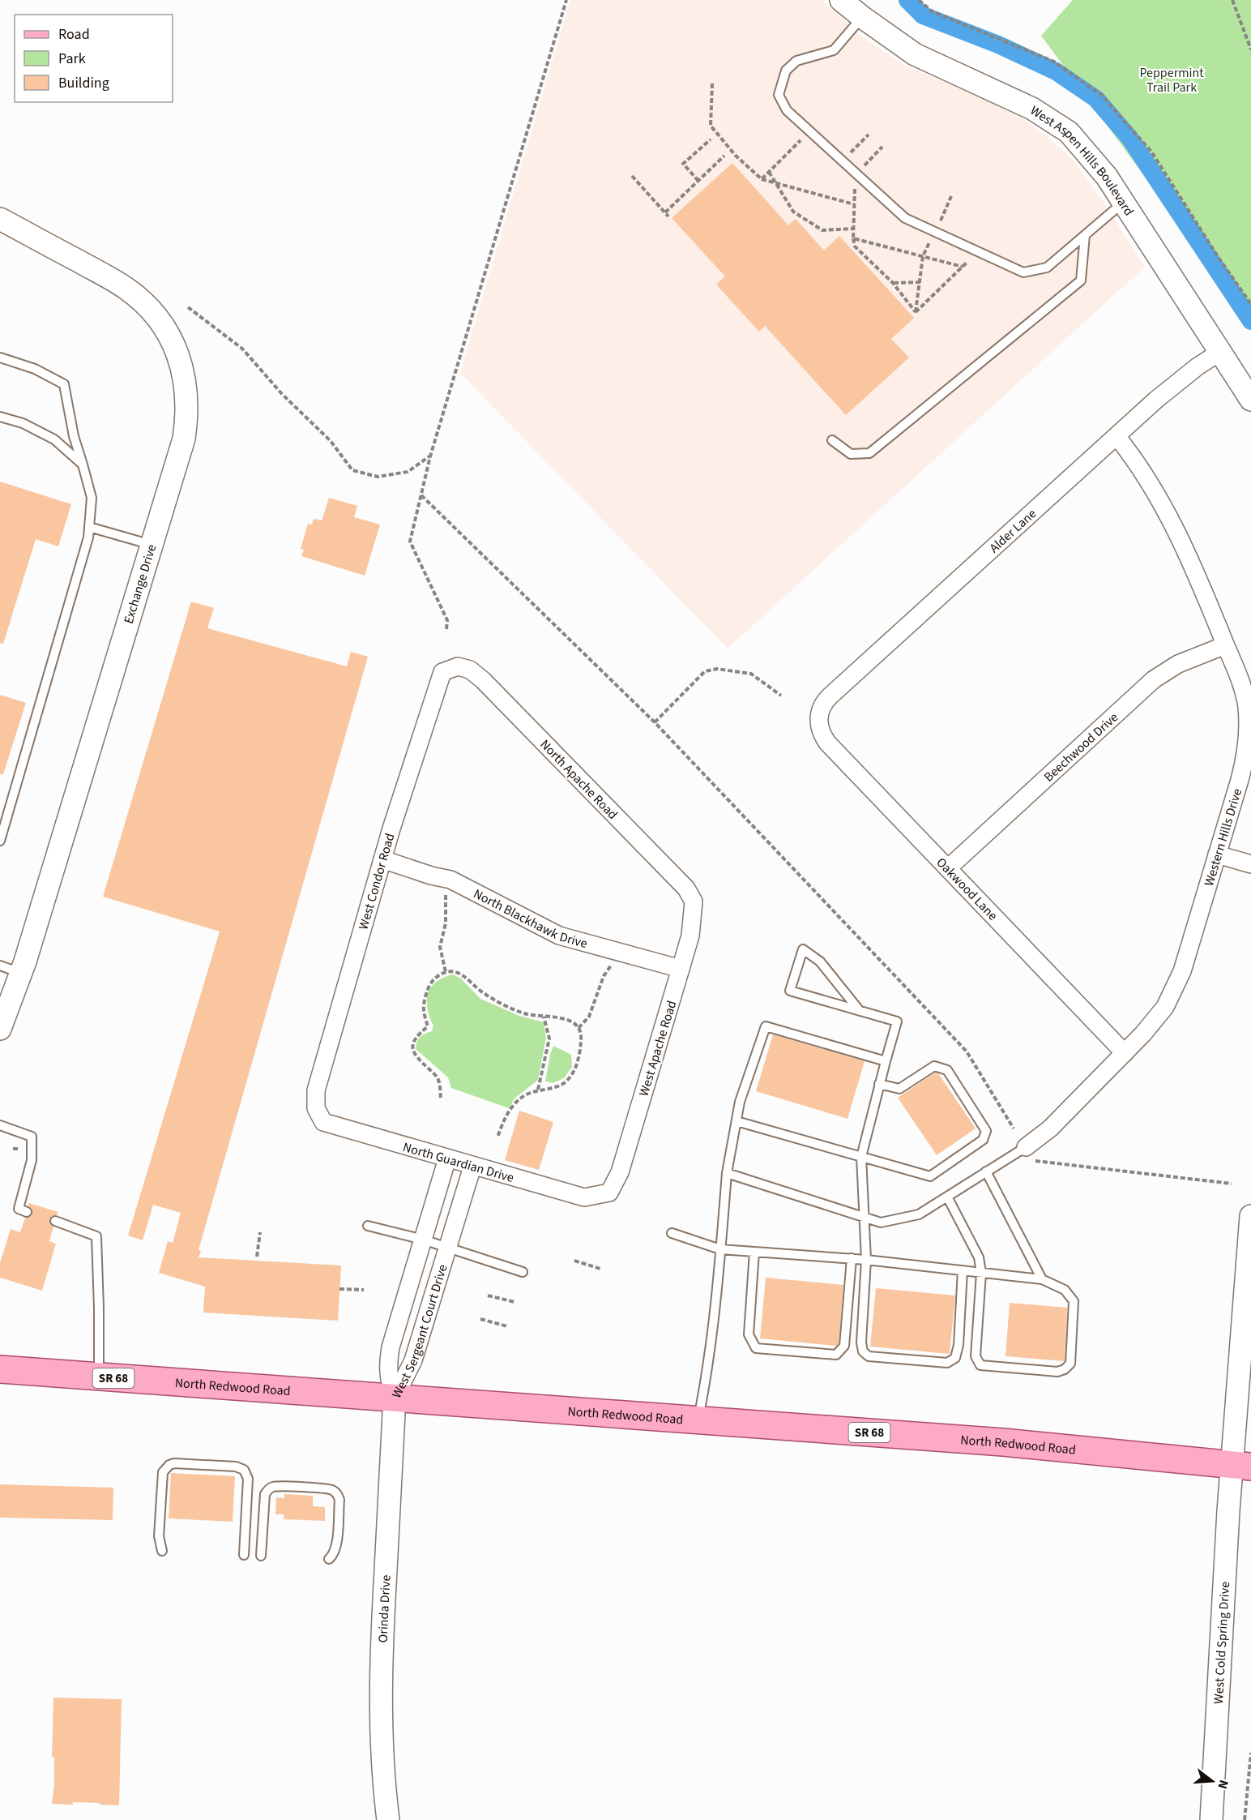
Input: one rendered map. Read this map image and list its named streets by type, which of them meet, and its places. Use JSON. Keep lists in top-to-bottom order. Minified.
{"streets":{"main road":["SR 68","North Redwood Road"],"street":["West Aspen Hills Boulevard","Alder Lane","Exchange Drive","Beechwood Drive","North Apache Road","Western Hills Drive","West Condor Road","Oakwood Lane","North Blackhawk Drive","West Apache Road","North Guardian Drive","West Sergeant Court Drive","Orinda Drive","West Cold Spring Drive"]},"crossings":[["West Aspen Hills Boulevard","Alder Lane"],["Alder Lane","Western Hills Drive"],["Alder Lane","Oakwood Lane"],["Beechwood Drive","Western Hills Drive"],["Beechwood Drive","Oakwood Lane"],["North Apache Road","West Condor Road"],["North Apache Road","West Apache Road"],["Western Hills Drive","Oakwood Lane"],["West Condor Road","North Blackhawk Drive"],["West Condor Road","North Guardian Drive"],["North Blackhawk Drive","West Apache Road"],["West Apache Road","North Guardian Drive"],["North Guardian Drive","West Sergeant Court Drive"],["West Sergeant Court Drive","North Redwood Road"],["West Sergeant Court Drive","Orinda Drive"],["North Redwood Road","Orinda Drive"],["North Redwood Road","West Cold Spring Drive"]],"parks":["Peppermint Trail Park"],"legend":["Road","Park","Building"],"north":"right"}
